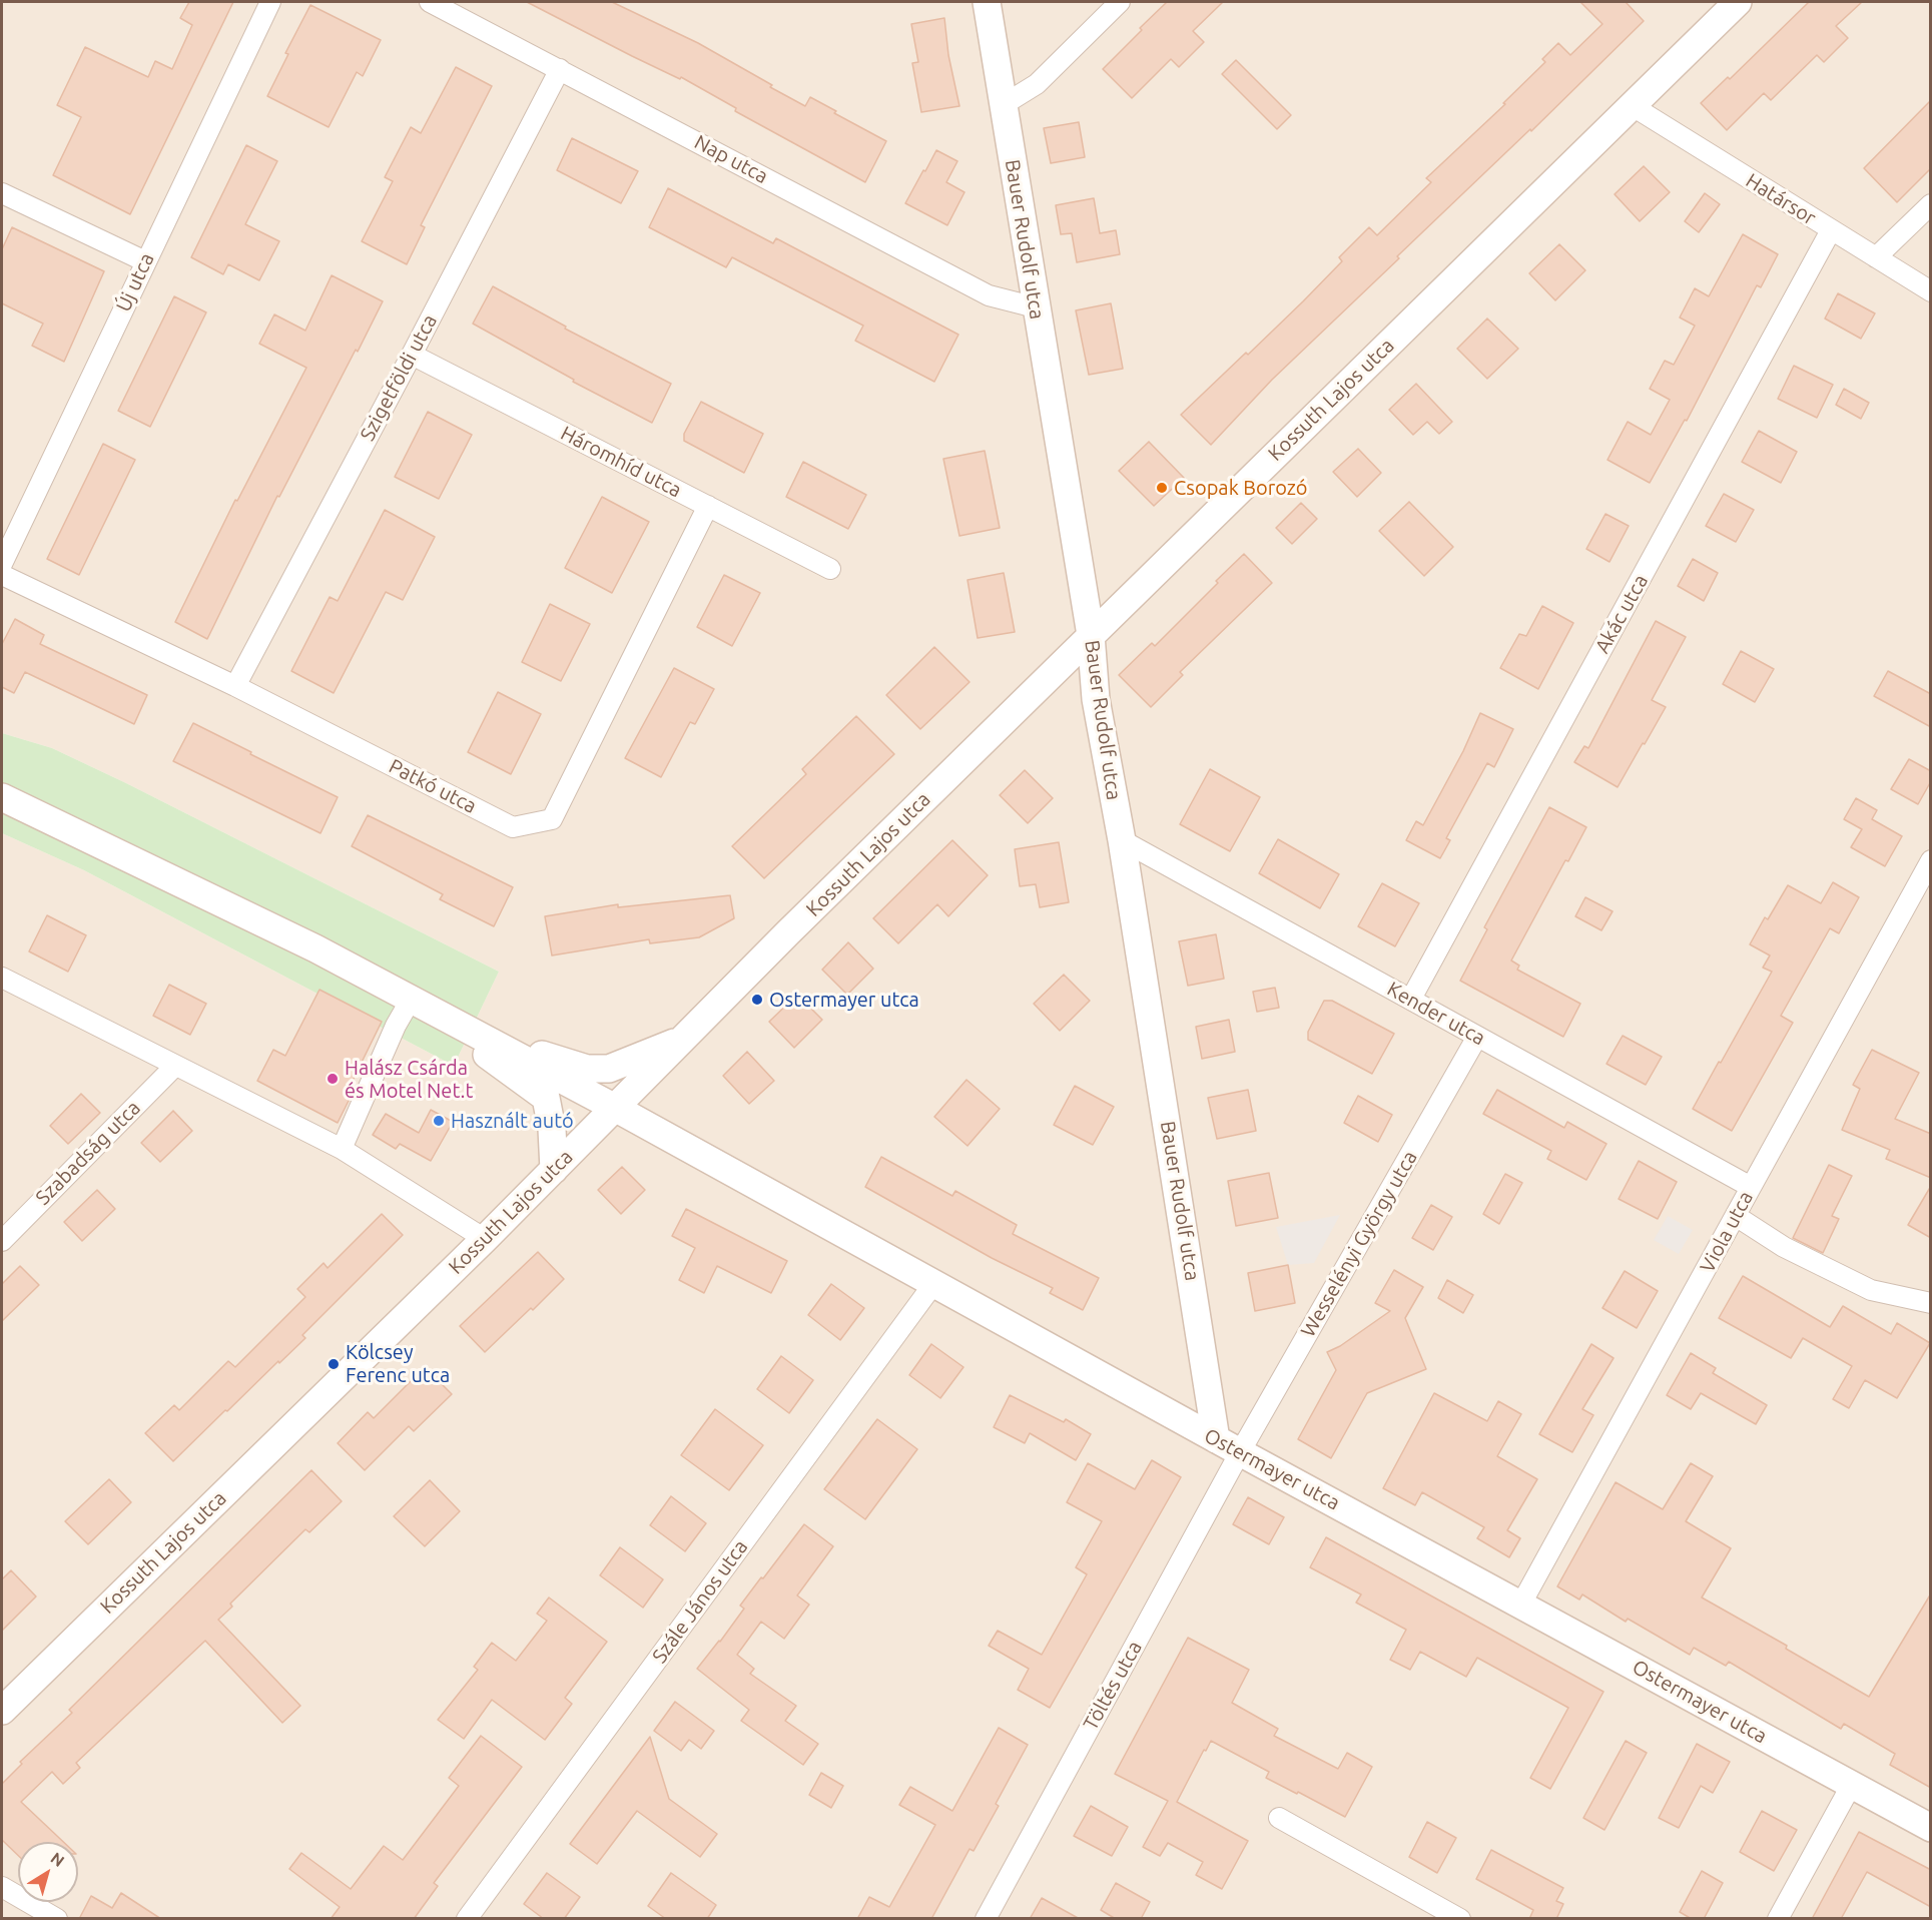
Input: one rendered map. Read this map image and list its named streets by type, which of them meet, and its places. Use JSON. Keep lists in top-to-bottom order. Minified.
{"streets":{"street":["Nap utca","Határsor","Bauer Rudolf utca","Új utca","Szigetföldi utca","Kossuth Lajos utca","Háromhíd utca","Akác utca","Patkó utca","Kender utca","Szabadság utca","Viola utca","Wesselényi György utca","Ostermayer utca","Szále János utca","Töltés utca"]},"crossings":[["Nap utca","Bauer Rudolf utca"],["Nap utca","Szigetföldi utca"],["Határsor","Kossuth Lajos utca"],["Határsor","Akác utca"],["Bauer Rudolf utca","Kossuth Lajos utca"],["Bauer Rudolf utca","Kender utca"],["Bauer Rudolf utca","Ostermayer utca"],["Szigetföldi utca","Háromhíd utca"],["Szigetföldi utca","Patkó utca"],["Kossuth Lajos utca","Ostermayer utca"],["Háromhíd utca","Patkó utca"],["Akác utca","Kender utca"],["Kender utca","Viola utca"],["Kender utca","Wesselényi György utca"],["Viola utca","Ostermayer utca"],["Wesselényi György utca","Ostermayer utca"],["Wesselényi György utca","Töltés utca"],["Ostermayer utca","Szále János utca"],["Ostermayer utca","Töltés utca"]],"places":["Csopak Borozó","Ostermayer utca","Halász Csárda és Motel Net.t","Használt autó","Kölcsey Ferenc utca"],"north":"top right"}
